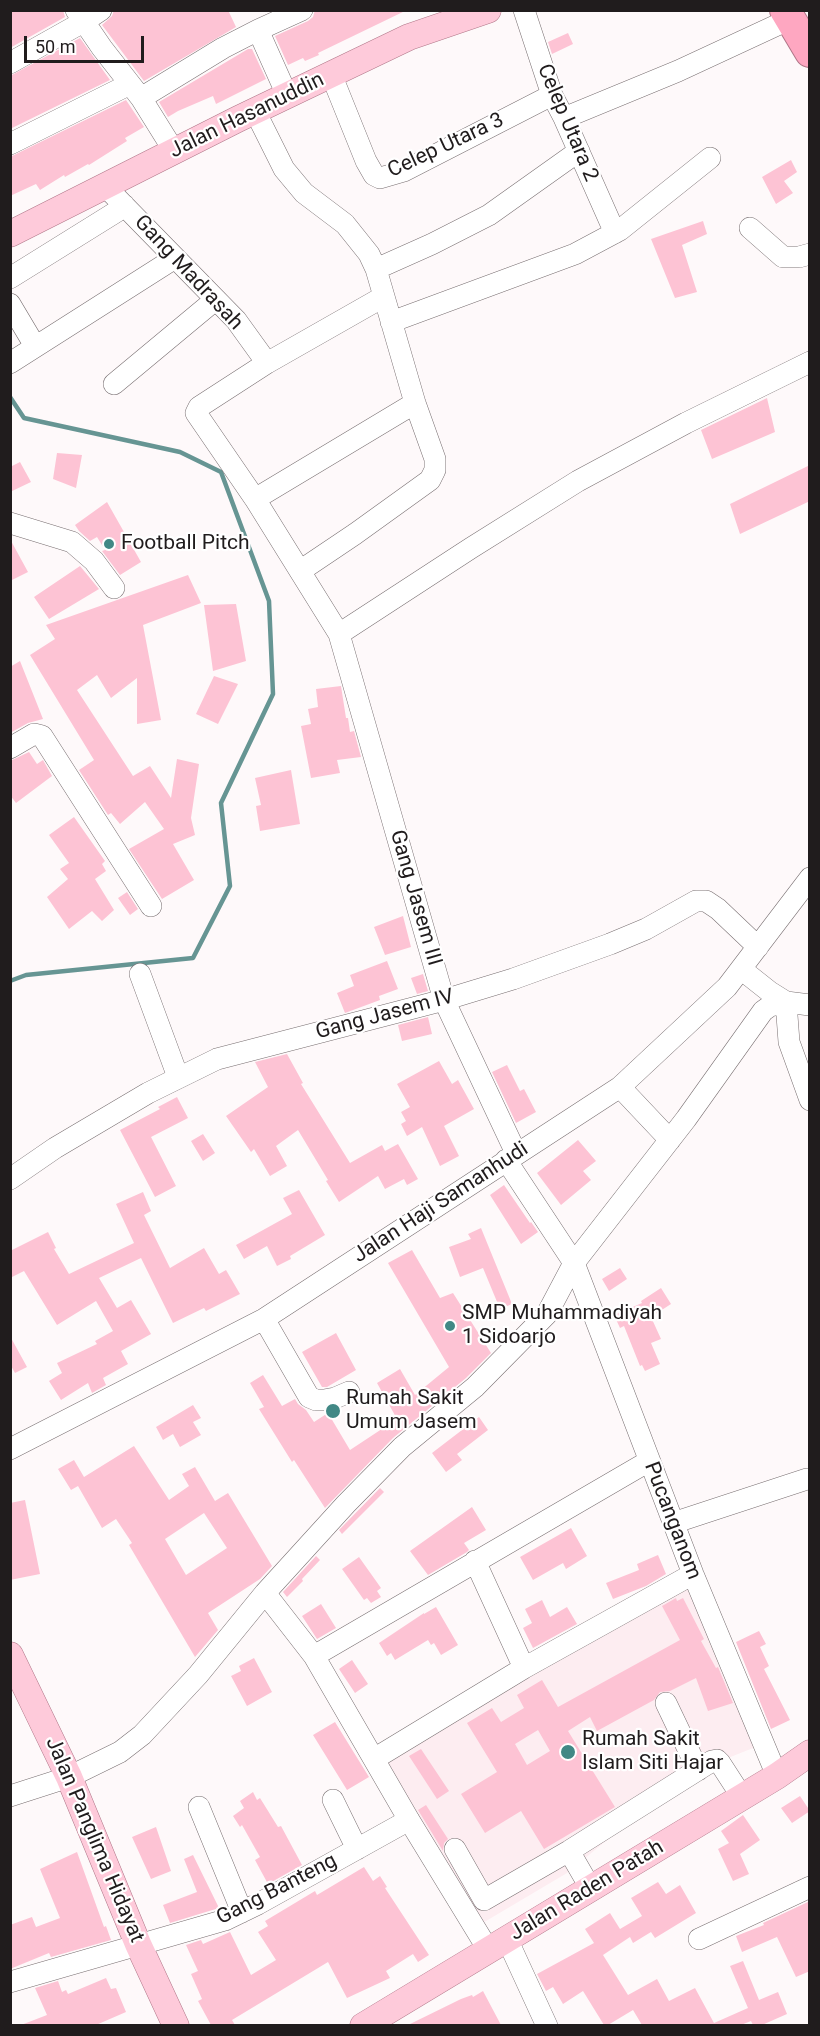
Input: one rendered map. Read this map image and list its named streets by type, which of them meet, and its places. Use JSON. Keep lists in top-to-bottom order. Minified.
{"streets":{"main road":["Jalan Hasanuddin","Jalan Panglima Hidayat","Jalan Raden Patah"],"street":["Celep Utara 2","Celep Utara 3","Gang Madrasah","Gang Jasem III","Gang Jasem IV","Jalan Haji Samanhudi","Pucanganom","Gang Banteng"]},"crossings":[["Jalan Hasanuddin","Celep Utara 3"],["Jalan Hasanuddin","Gang Madrasah"],["Celep Utara 2","Celep Utara 3"],["Gang Madrasah","Gang Jasem III"],["Gang Jasem III","Gang Jasem IV"],["Gang Jasem III","Jalan Haji Samanhudi"],["Gang Jasem III","Pucanganom"],["Gang Jasem IV","Jalan Haji Samanhudi"],["Jalan Haji Samanhudi","Pucanganom"],["Pucanganom","Jalan Raden Patah"],["Jalan Panglima Hidayat","Gang Banteng"]],"places":["Football Pitch","SMP Muhammadiyah 1 Sidoarjo","Rumah Sakit Umum Jasem","Rumah Sakit Islam Siti Hajar"],"scale_bar":"50 m"}
